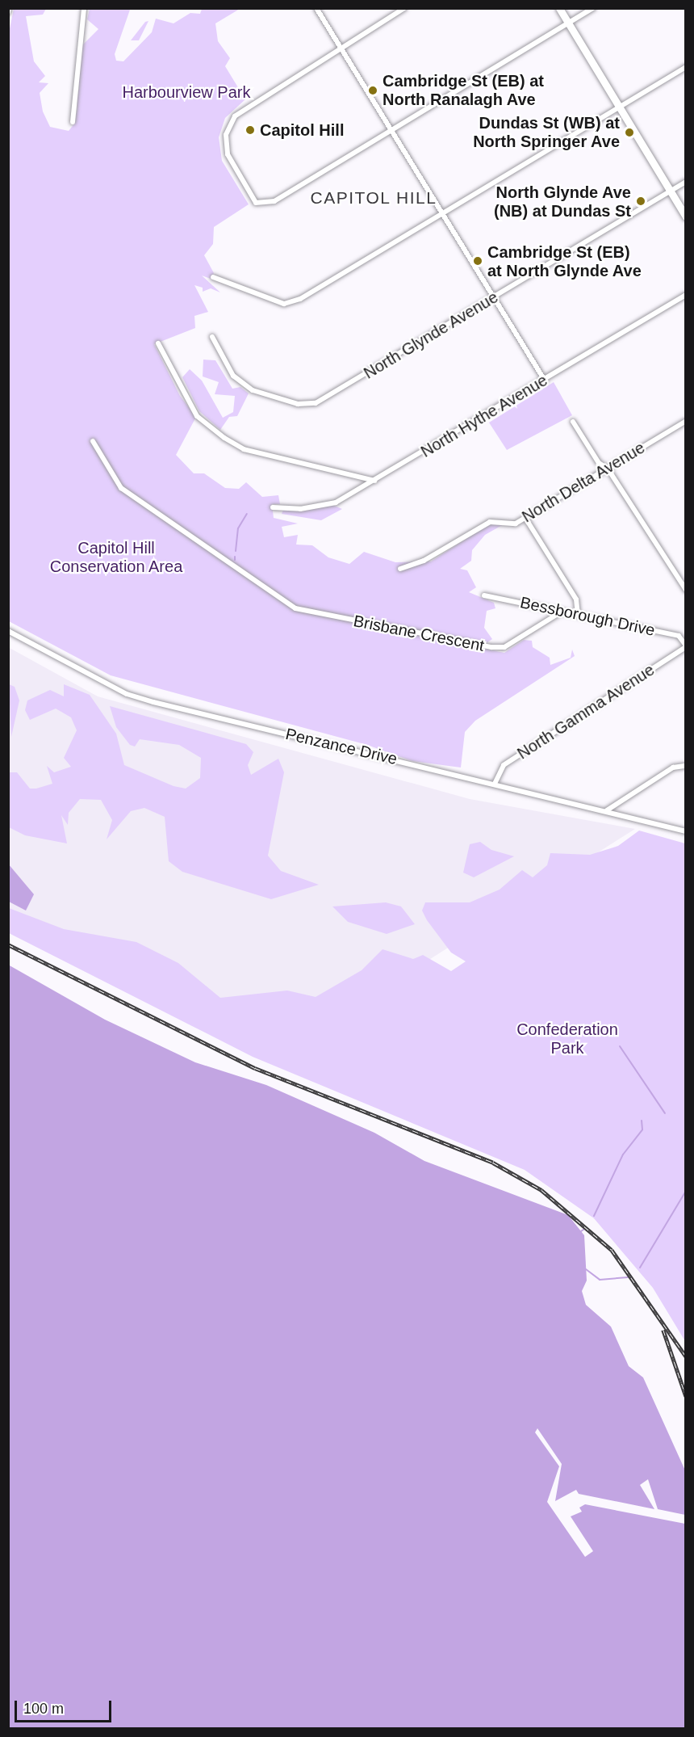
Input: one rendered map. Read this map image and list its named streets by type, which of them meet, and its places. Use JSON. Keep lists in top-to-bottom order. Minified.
{"streets":{"street":["North Glynde Avenue","North Hythe Avenue","North Delta Avenue","Bessborough Drive","Brisbane Crescent","North Gamma Avenue","Penzance Drive"]},"crossings":[["Bessborough Drive","Brisbane Crescent"],["Bessborough Drive","North Gamma Avenue"],["North Gamma Avenue","Penzance Drive"]],"districts":["CAPITOL HILL"],"parks":["Harbourview Park","Capitol Hill Conservation Area","Confederation Park"],"places":["Cambridge St (EB) at North Ranalagh Ave","Capitol Hill","Dundas St (WB) at North Springer Ave","North Glynde Ave (NB) at Dundas St","Cambridge St (EB) at North Glynde Ave"],"scale_bar":"100 m"}
